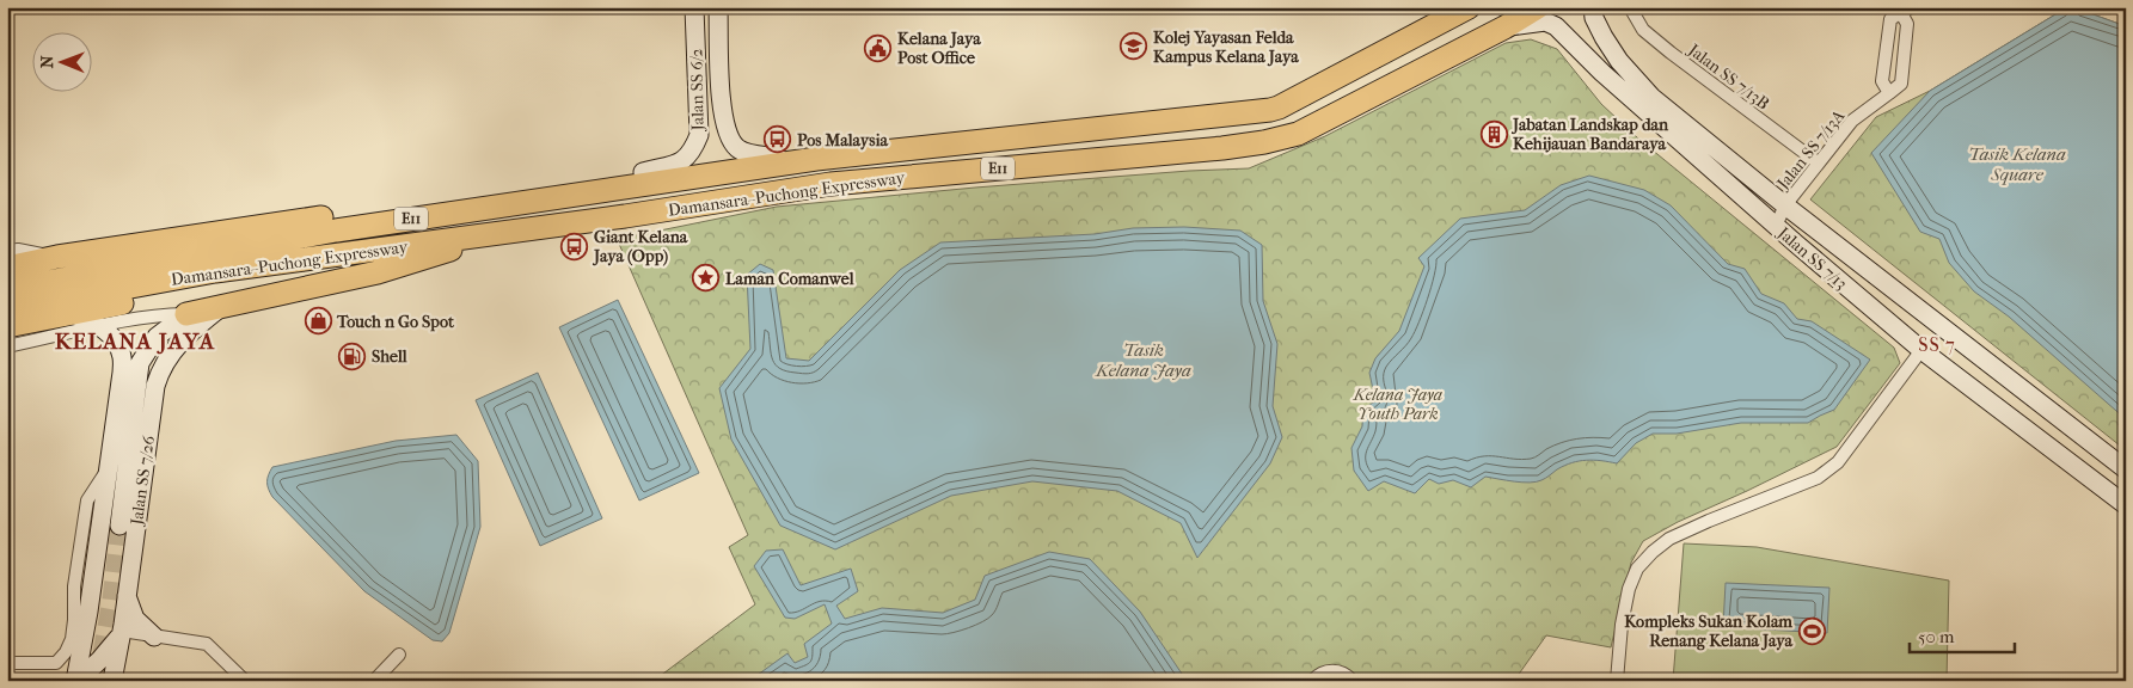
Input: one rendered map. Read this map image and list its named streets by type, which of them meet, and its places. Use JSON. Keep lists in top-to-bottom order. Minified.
{"streets":{"highway":["E11","Damansara–Puchong Expressway"],"street":["Jalan SS 7/13B","Jalan SS 6/2","Jalan SS 7/13A","Jalan SS 7/13","Jalan SS 7/26"]},"crossings":[["Jalan SS 7/13B","Jalan SS 7/13A"],["Jalan SS 7/13A","Jalan SS 7/13"],["Damansara–Puchong Expressway","Jalan SS 7/13"]],"districts":["KELANA JAYA","SS 7"],"water":["Tasik Kelana Square","Tasik Kelana Jaya"],"parks":["Kelana Jaya Youth Park"],"places":{"school or university":["Kolej Yayasan Felda Kampus Kelana Jaya"],"public building":["Kelana Jaya Post Office"],"building":["Jabatan Landskap dan Kehijauan Bandaraya"],"bus stop":["Pos Malaysia","Giant Kelana Jaya (Opp)"],"place":["Laman Comanwel"],"shop":["Touch n Go Spot"],"fuel station":["Shell"],"sports":["Kompleks Sukan Kolam Renang Kelana Jaya"]},"scale_bar":"50 m","north":"left"}
